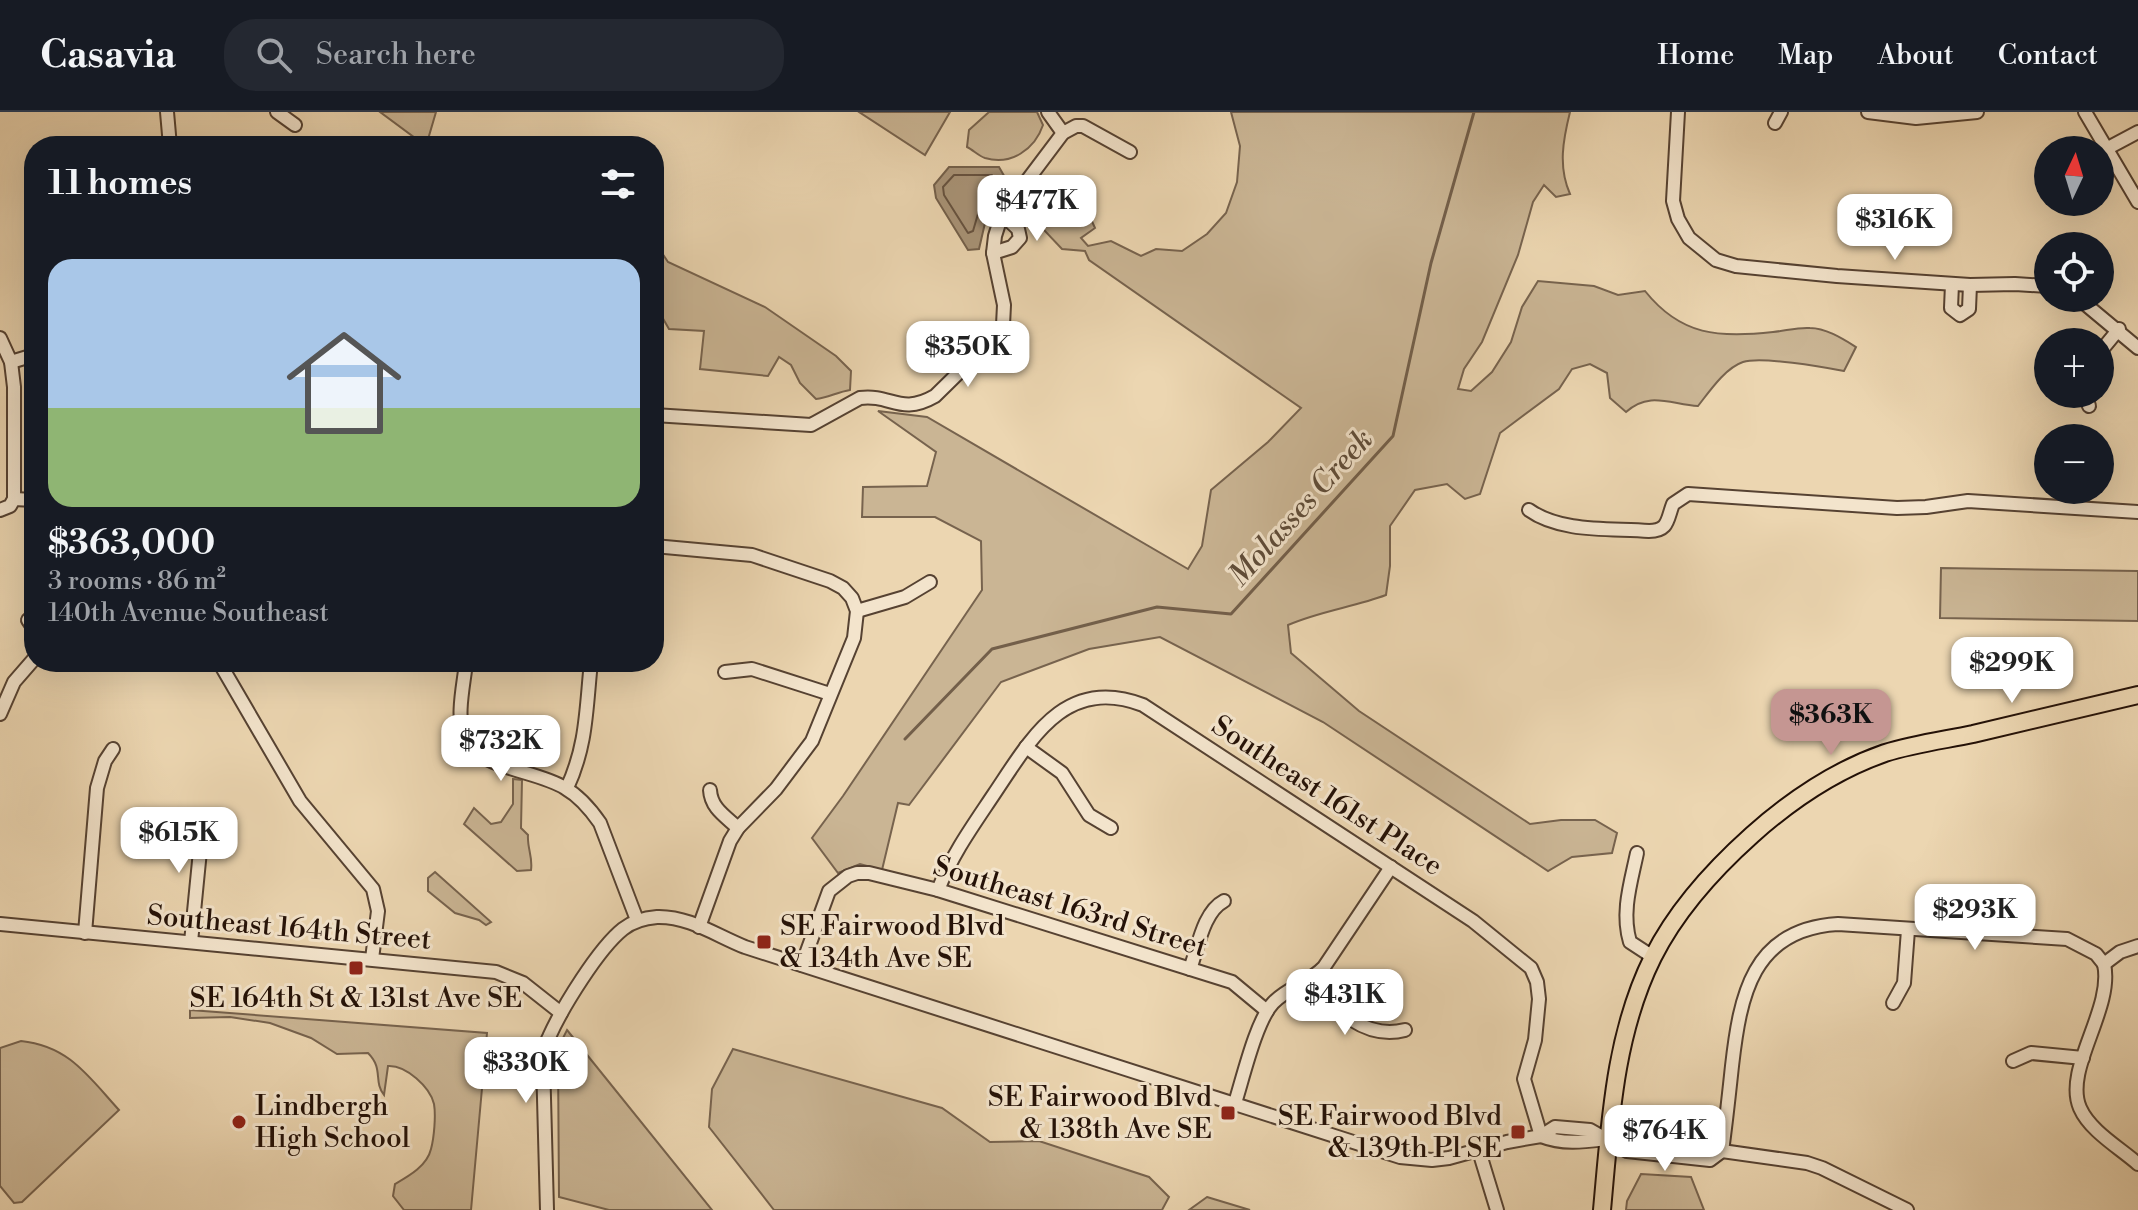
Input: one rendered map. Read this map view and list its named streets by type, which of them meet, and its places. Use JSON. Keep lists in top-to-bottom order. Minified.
{"streets":{"street":["Southeast 161st Place","Southeast 163rd Street","Southeast 164th Street"]},"water":["Molasses Creek"],"places":{"transit":["SE Fairwood Blvd & 134th Ave SE","SE 164th St & 131st Ave SE","SE Fairwood Blvd & 138th Ave SE","SE Fairwood Blvd & 139th Pl SE"],"other":["Lindbergh High School"]},"north":"top","page":{"header":"Casavia","search":"Search here","nav":["Home","Map","About","Contact"],"map_buttons":["+","−"],"heading":"11 homes","price":["$477K","$316K","$350K","$299K","$363K","$732K","$615K","$293K","$431K","$330K","$764K"],"list":[{"name":"$363,000","note":"3 rooms · 86 m² · 140th Avenue Southeast"}]}}
